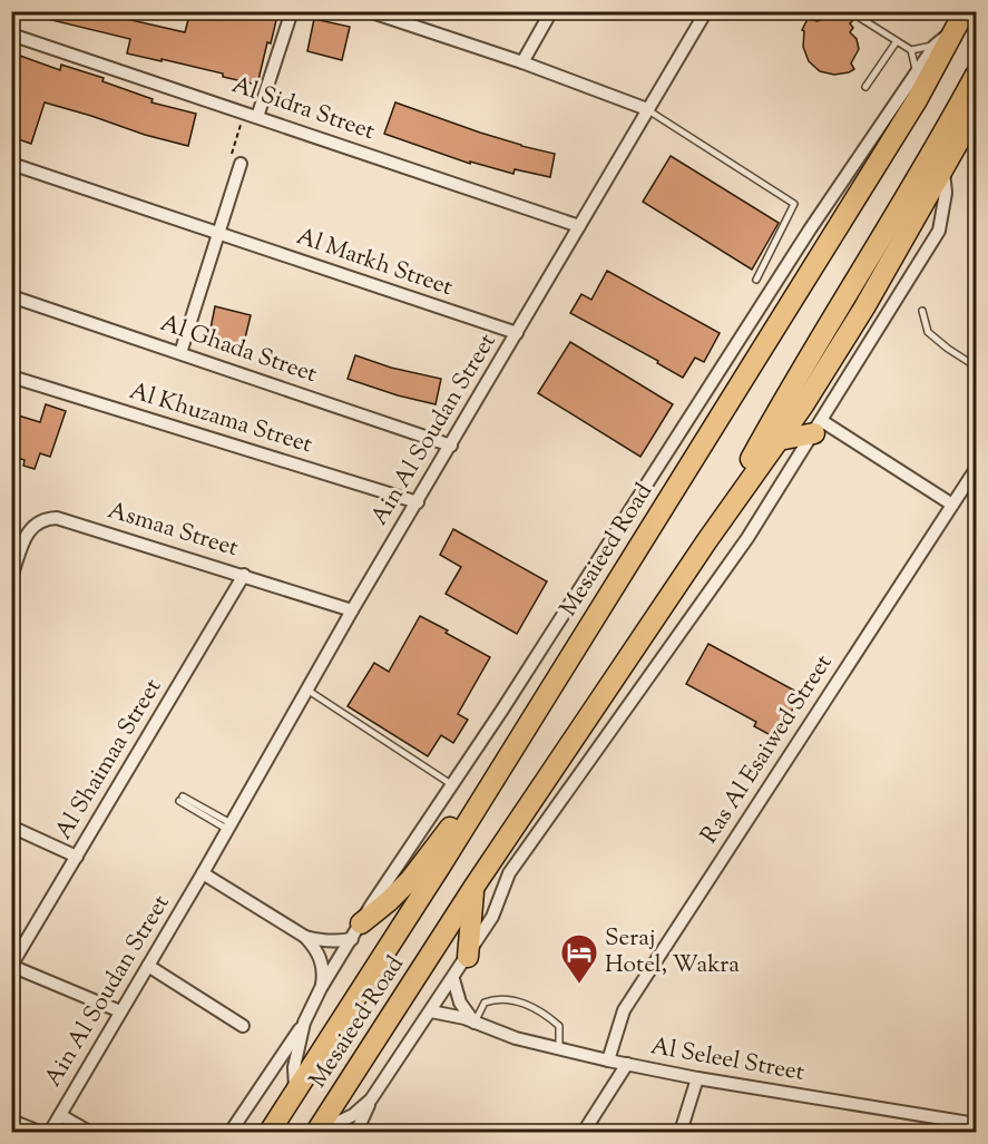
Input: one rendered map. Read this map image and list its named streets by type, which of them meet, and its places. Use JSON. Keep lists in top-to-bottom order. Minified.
{"streets":{"highway":["Mesaieed Road"],"street":["Al Sidra Street","Al Markh Street","Al Ghada Street","Al Khuzama Street","Ain Al Soudan Street","Asmaa Street","Ras Al Esaiwed Street","Al Shaimaa Street","Al Seleel Street"]},"crossings":[["Al Sidra Street","Ain Al Soudan Street"],["Al Markh Street","Ain Al Soudan Street"],["Al Ghada Street","Ain Al Soudan Street"],["Al Khuzama Street","Ain Al Soudan Street"],["Ain Al Soudan Street","Asmaa Street"],["Asmaa Street","Al Shaimaa Street"],["Mesaieed Road","Al Seleel Street"],["Ras Al Esaiwed Street","Al Seleel Street"]],"places":{"hotel":["Seraj Hotel, Wakra"]}}
